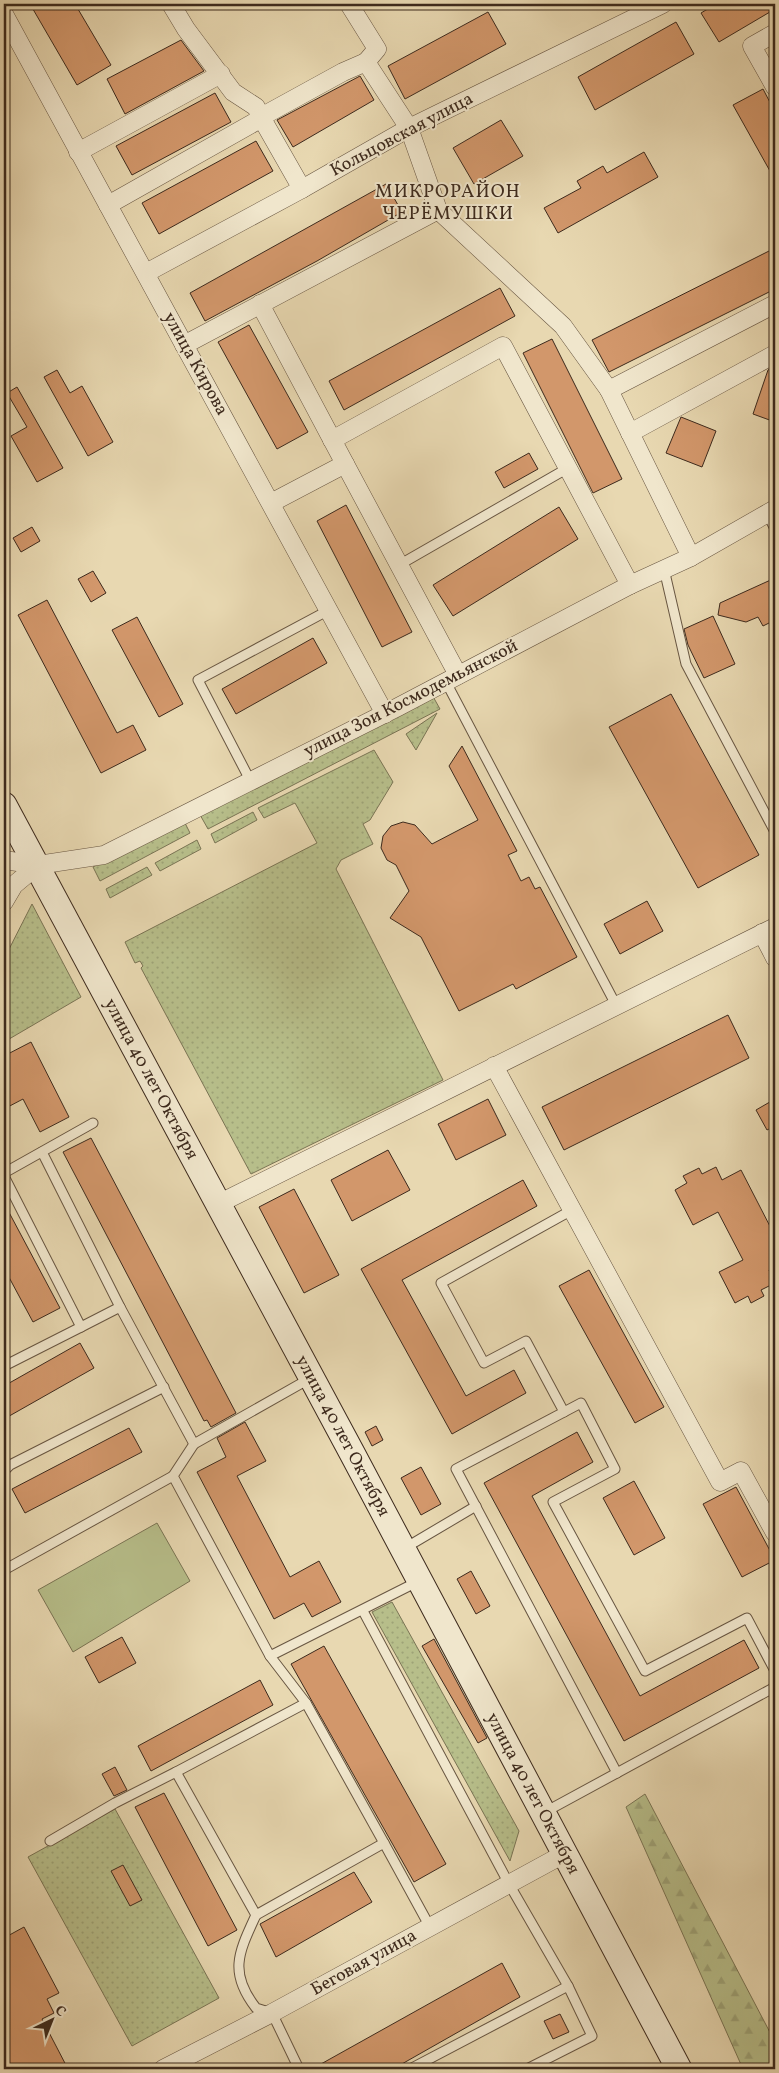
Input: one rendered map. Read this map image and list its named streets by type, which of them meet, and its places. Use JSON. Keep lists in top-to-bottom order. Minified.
{"streets":{"street":["Кольцовская улица","улица Кирова","улица Зои Космодемьянской","улица 40 лет Октября","Беговая улица"]},"crossings":[["Кольцовская улица","улица Кирова"],["улица Кирова","улица Зои Космодемьянской"],["улица Зои Космодемьянской","улица 40 лет Октября"],["улица 40 лет Октября","Беговая улица"]],"districts":["МИКРОРАЙОН ЧЕРЁМУШКИ"],"north":"top right"}
